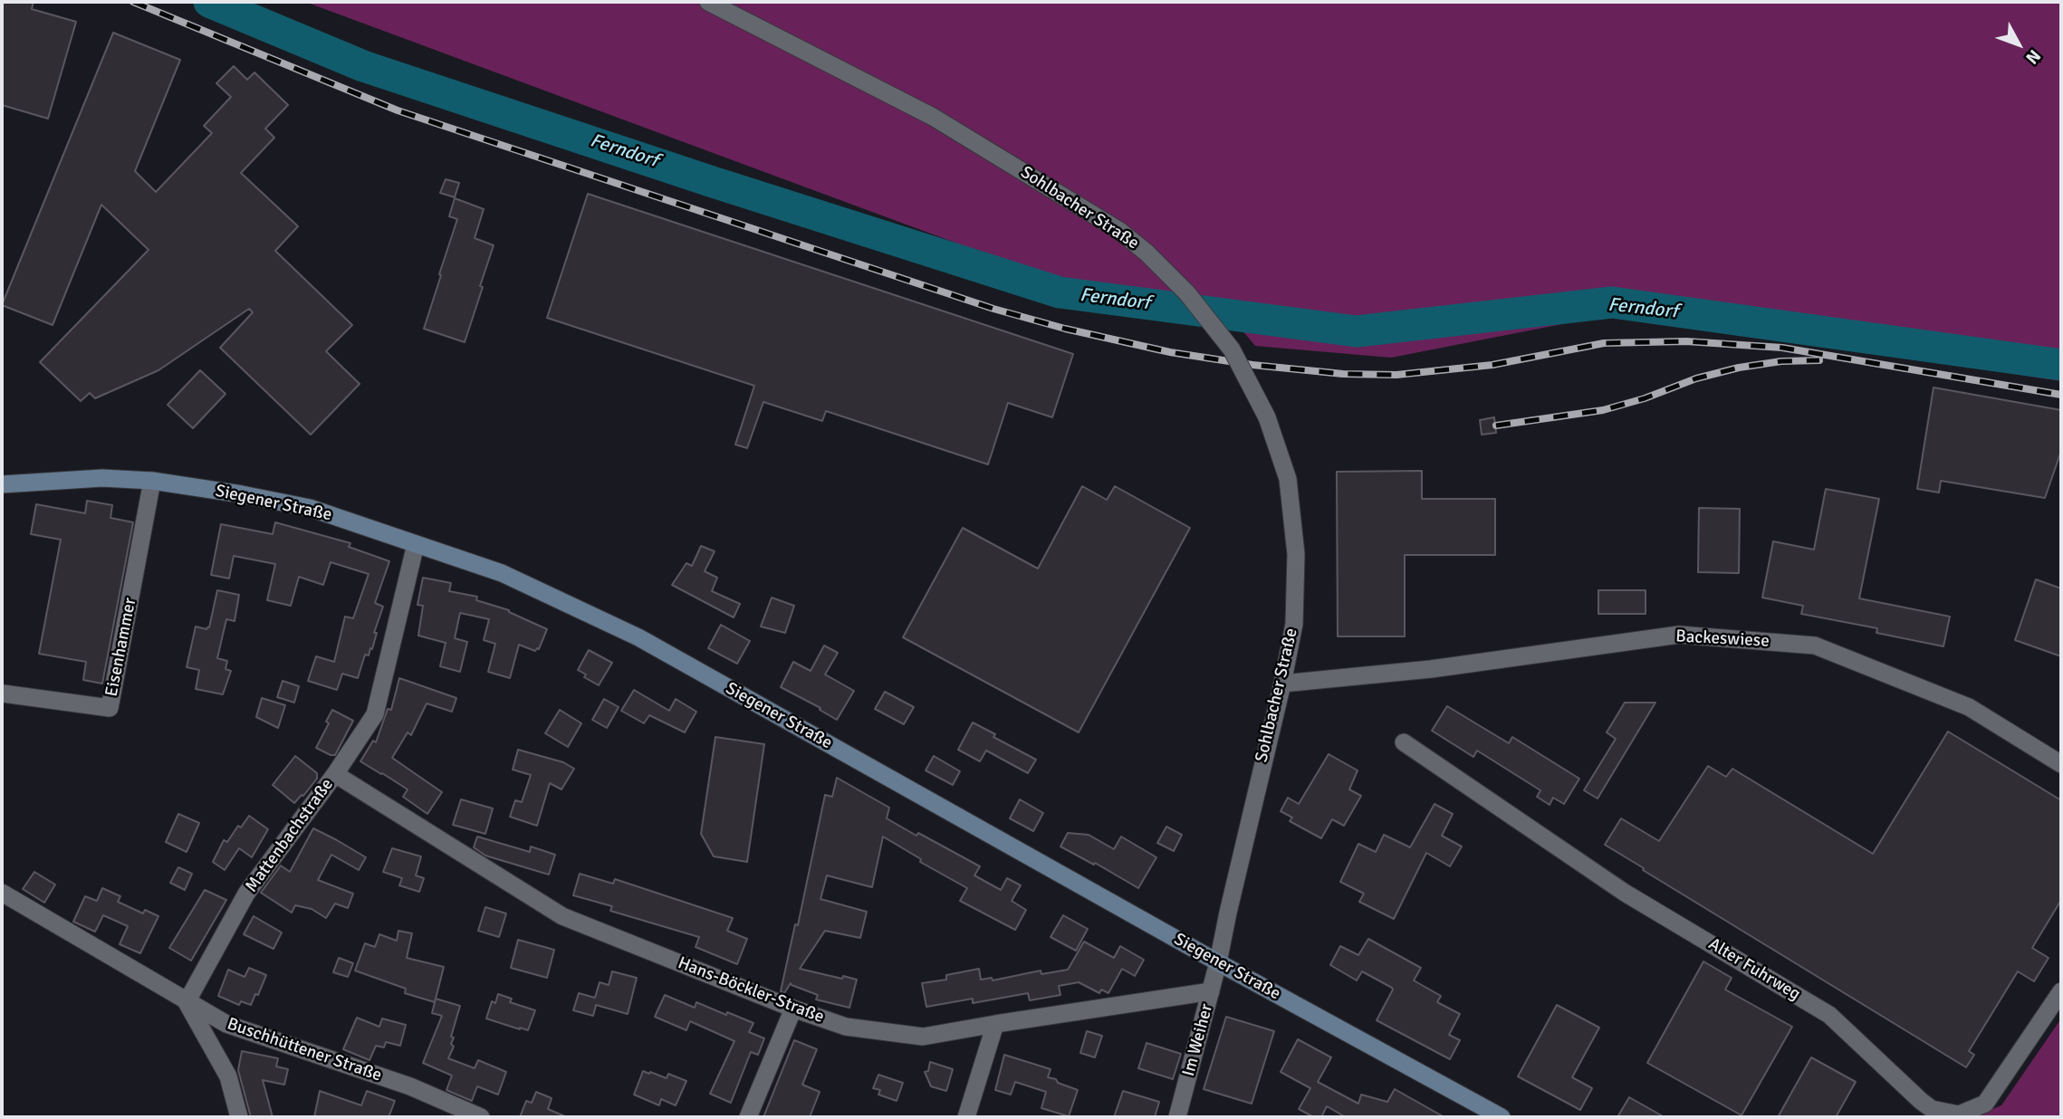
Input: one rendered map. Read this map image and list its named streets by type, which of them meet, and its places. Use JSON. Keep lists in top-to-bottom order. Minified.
{"streets":{"main road":["Siegener Straße"],"street":["Sohlbacher Straße","Backeswiese","Eisenhammer","Mattenbachstraße","Alter Fuhrweg","Hans-Böckler-Straße","Im Weiher","Buschhüttener Straße"]},"crossings":[["Sohlbacher Straße","Siegener Straße"],["Sohlbacher Straße","Backeswiese"],["Sohlbacher Straße","Im Weiher"],["Siegener Straße","Eisenhammer"],["Siegener Straße","Mattenbachstraße"],["Siegener Straße","Im Weiher"],["Mattenbachstraße","Hans-Böckler-Straße"],["Mattenbachstraße","Buschhüttener Straße"],["Hans-Böckler-Straße","Im Weiher"]],"water":["Ferndorf"],"north":"bottom right"}
